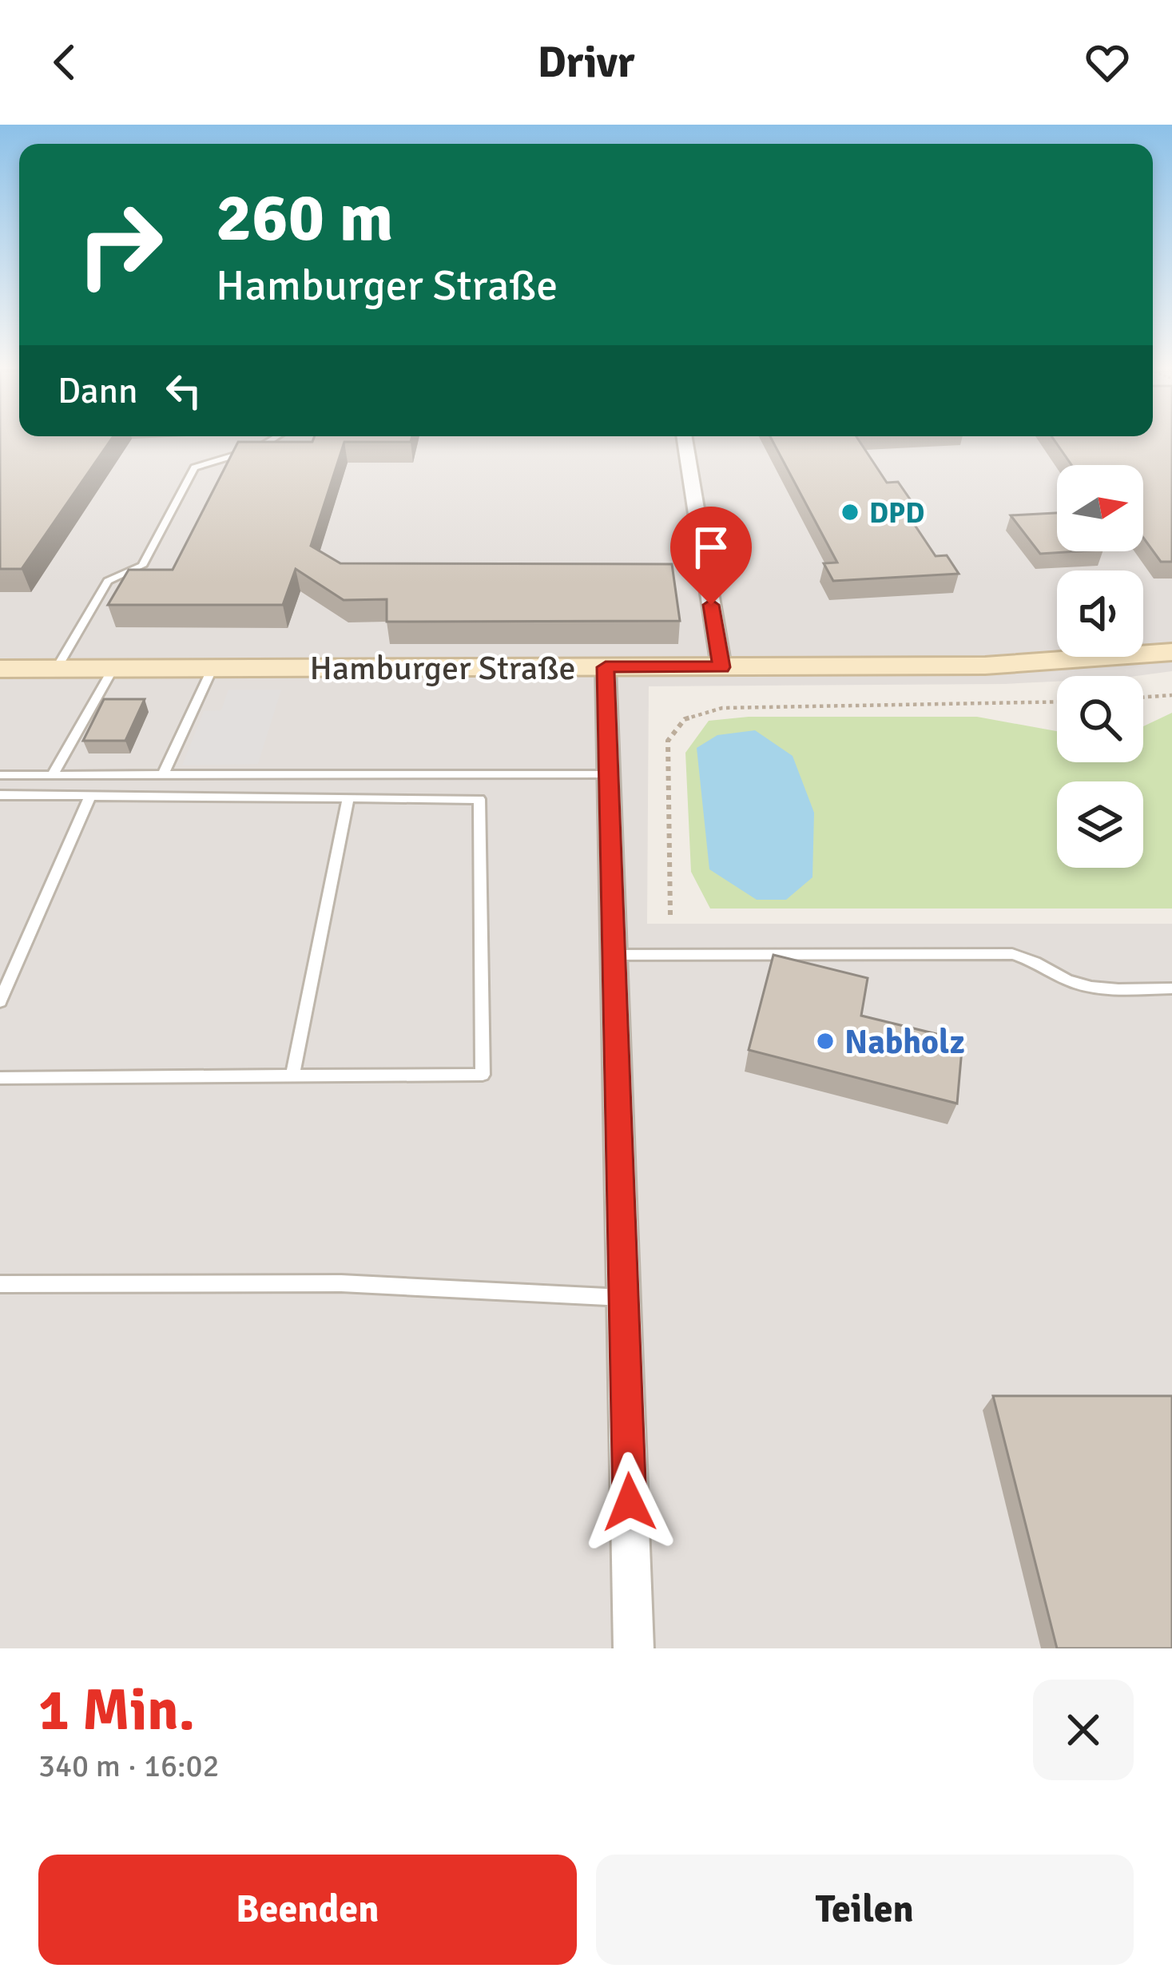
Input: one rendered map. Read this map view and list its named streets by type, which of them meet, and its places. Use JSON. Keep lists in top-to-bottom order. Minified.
{"streets":{"street":["Hamburger Straße"]},"places":["DPD","Nabholz"],"north":"right","page":{"header":"Drivr","turn":["260 m","Hamburger Straße"],"then":"Dann","heading":["1 Min.","340 m · 16:02"],"buttons":["Beenden","Teilen"]}}
